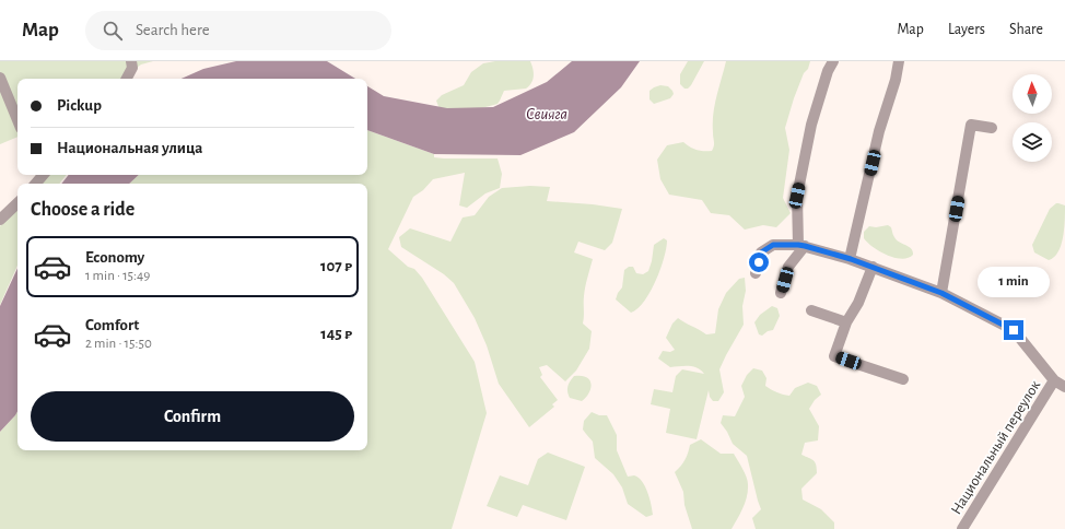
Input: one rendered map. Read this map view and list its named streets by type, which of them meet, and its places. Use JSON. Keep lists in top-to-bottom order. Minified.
{"streets":{"street":["Национальный переулок"]},"water":["Свияга"],"north":"top","page":{"header":"Map","search":"Search here","nav":["Map","Layers","Share"],"banner":["Pickup","Национальная улица"],"heading":"Choose a ride","list":[{"name":"Economy","note":"1 min · 15:49","value":"107 ₽"},{"name":"Comfort","note":"2 min · 15:50","value":"145 ₽"}],"bubble":"1 min","buttons":"Confirm"}}
